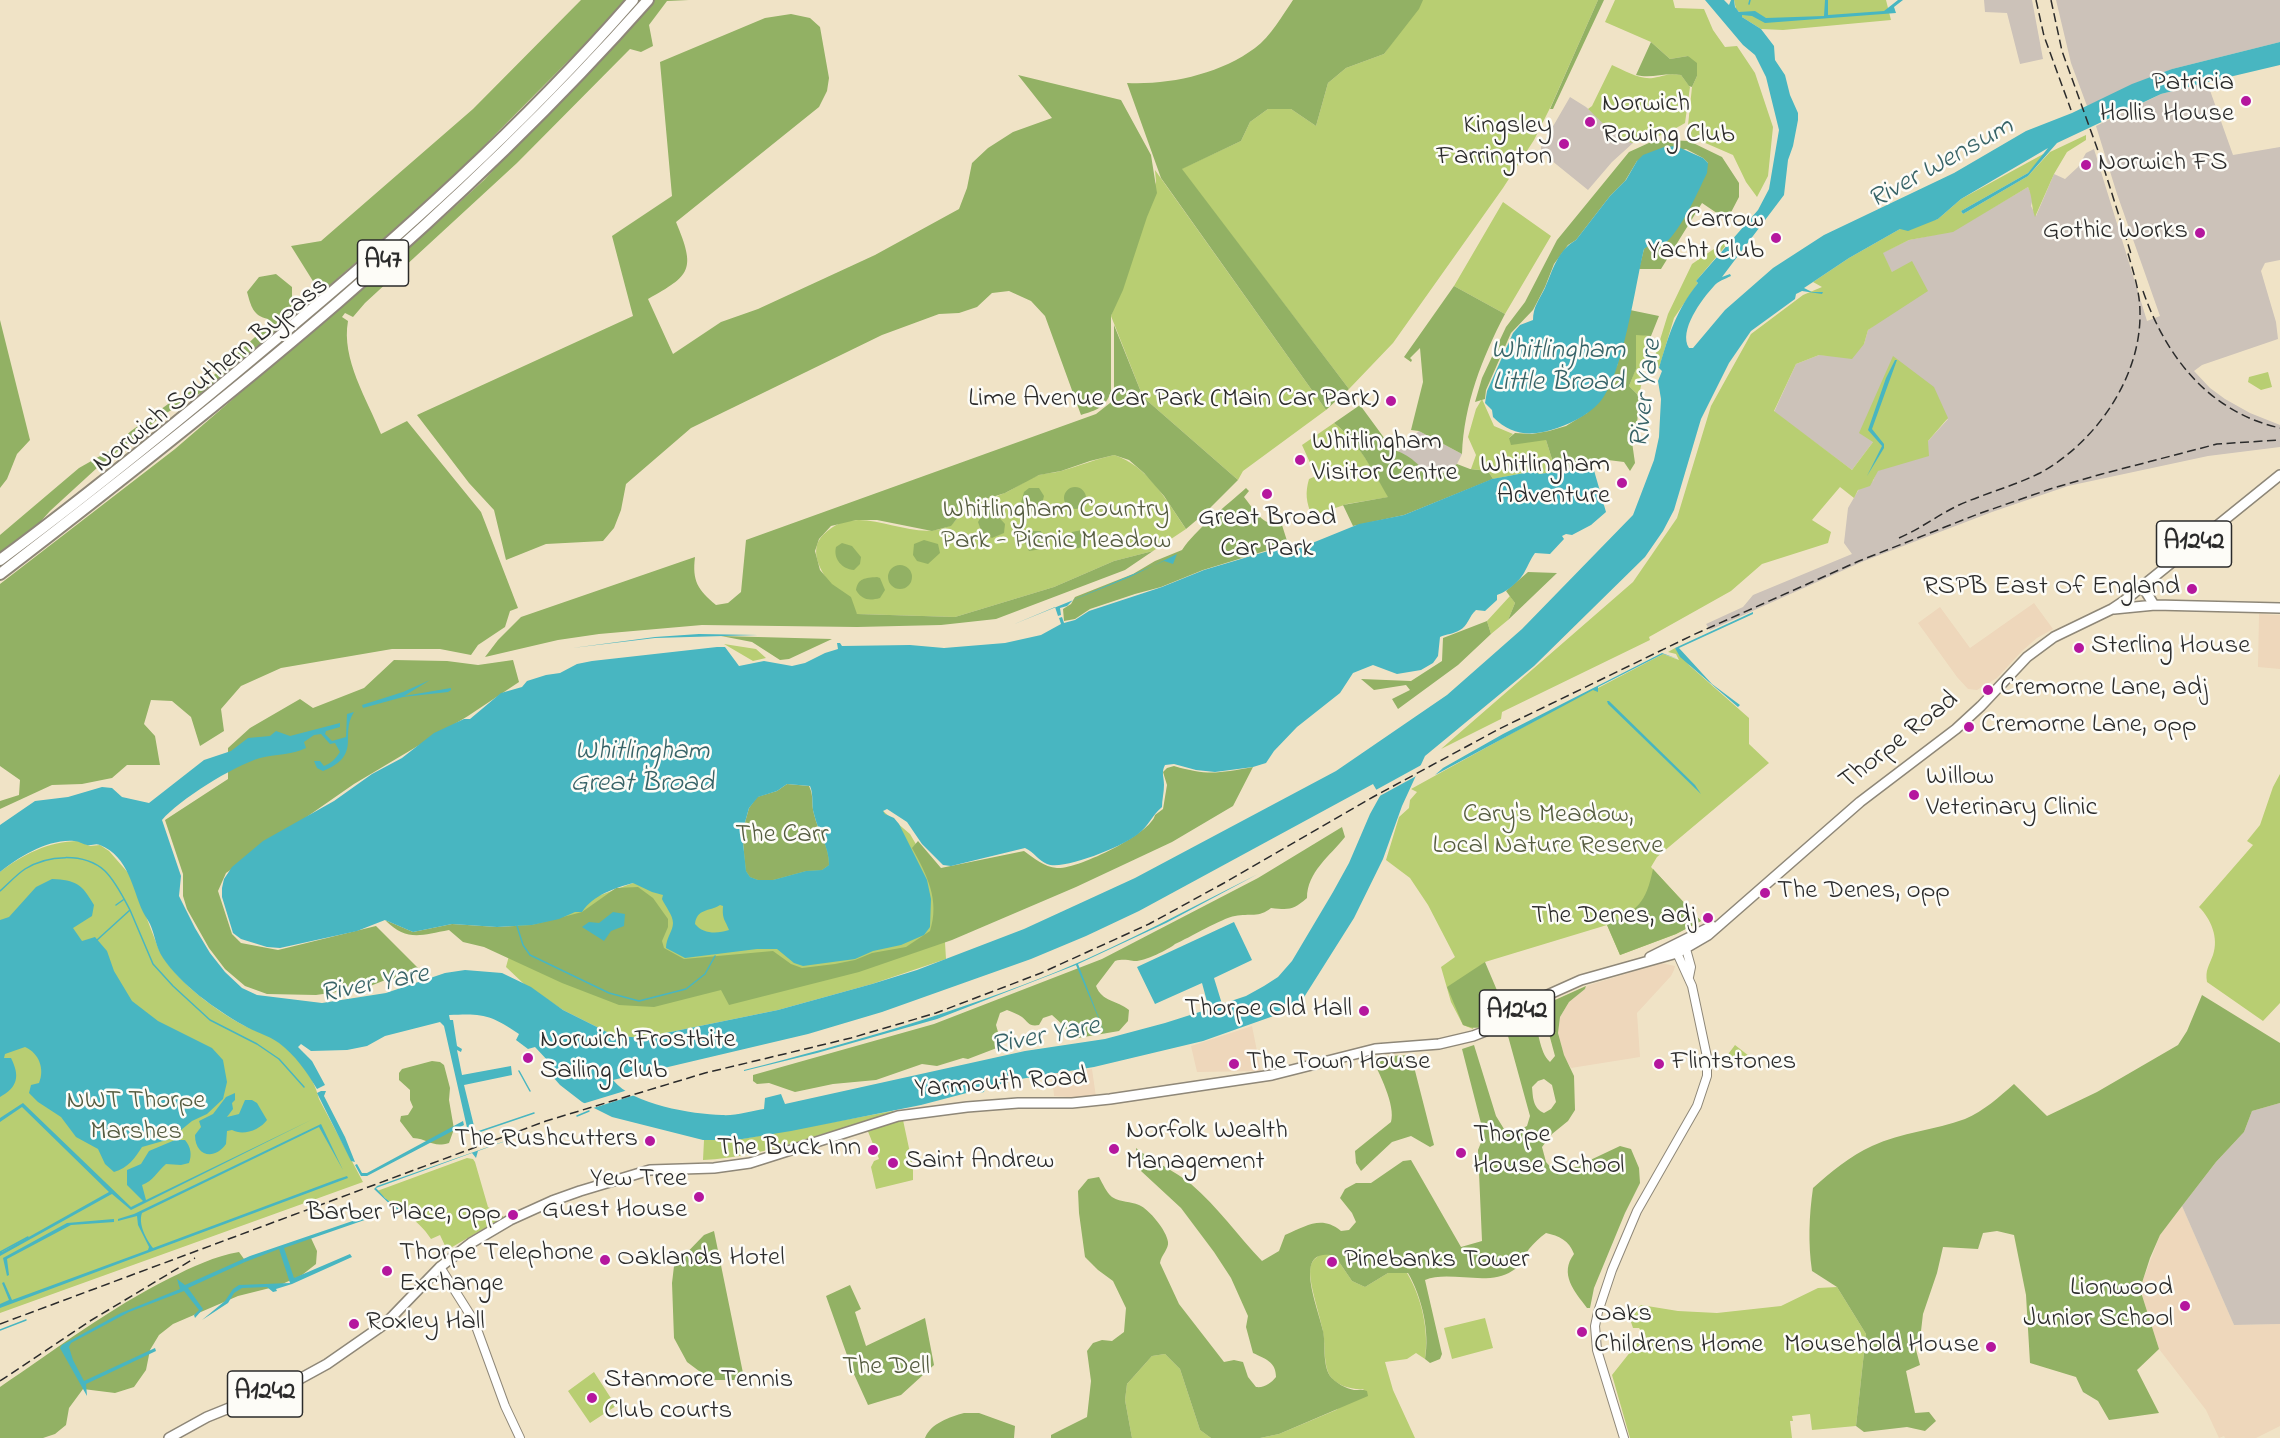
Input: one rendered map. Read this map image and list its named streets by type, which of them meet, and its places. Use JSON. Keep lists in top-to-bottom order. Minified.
{"streets":{"highway":["A47","Norwich Southern Bypass"],"main road":["A1242","Thorpe Road","Yarmouth Road"]},"crossings":[["A1242","Thorpe Road"],["Thorpe Road","Yarmouth Road"]],"water":["River Wensum","Whitlingham Little Broad","River Yare","Whitlingham Great Broad"],"parks":["Whitlingham Country Park - Picnic Meadow","Cary's Meadow, Local Nature Reserve","The Carr","NWT Thorpe Marshes","The Dell"],"places":["Patricia Hollis House","Norwich Rowing Club","Kingsley Farrington","Norwich FS","Gothic Works","Carrow Yacht Club","Lime Avenue Car Park (Main Car Park)","Whitlingham Visitor Centre","Whitlingham Adventure","Great Broad Car Park","RSPB East Of England","Sterling House","Cremorne Lane, adj","Cremorne Lane, opp","Willow Veterinary Clinic","The Denes, opp","The Denes, adj","Thorpe Old Hall","Norwich Frostbite Sailing Club","The Town House","Flintstones","The Rushcutters","Norfolk Wealth Management","The Buck Inn","Thorpe House School","Saint Andrew","Yew Tree Guest House","Barber Place, opp","Oaklands Hotel","Pinebanks Tower","Thorpe Telephone Exchange","Lionwood Junior School","Roxley Hall","Oaks Childrens Home","Mousehold House","Stanmore Tennis Club courts"]}
